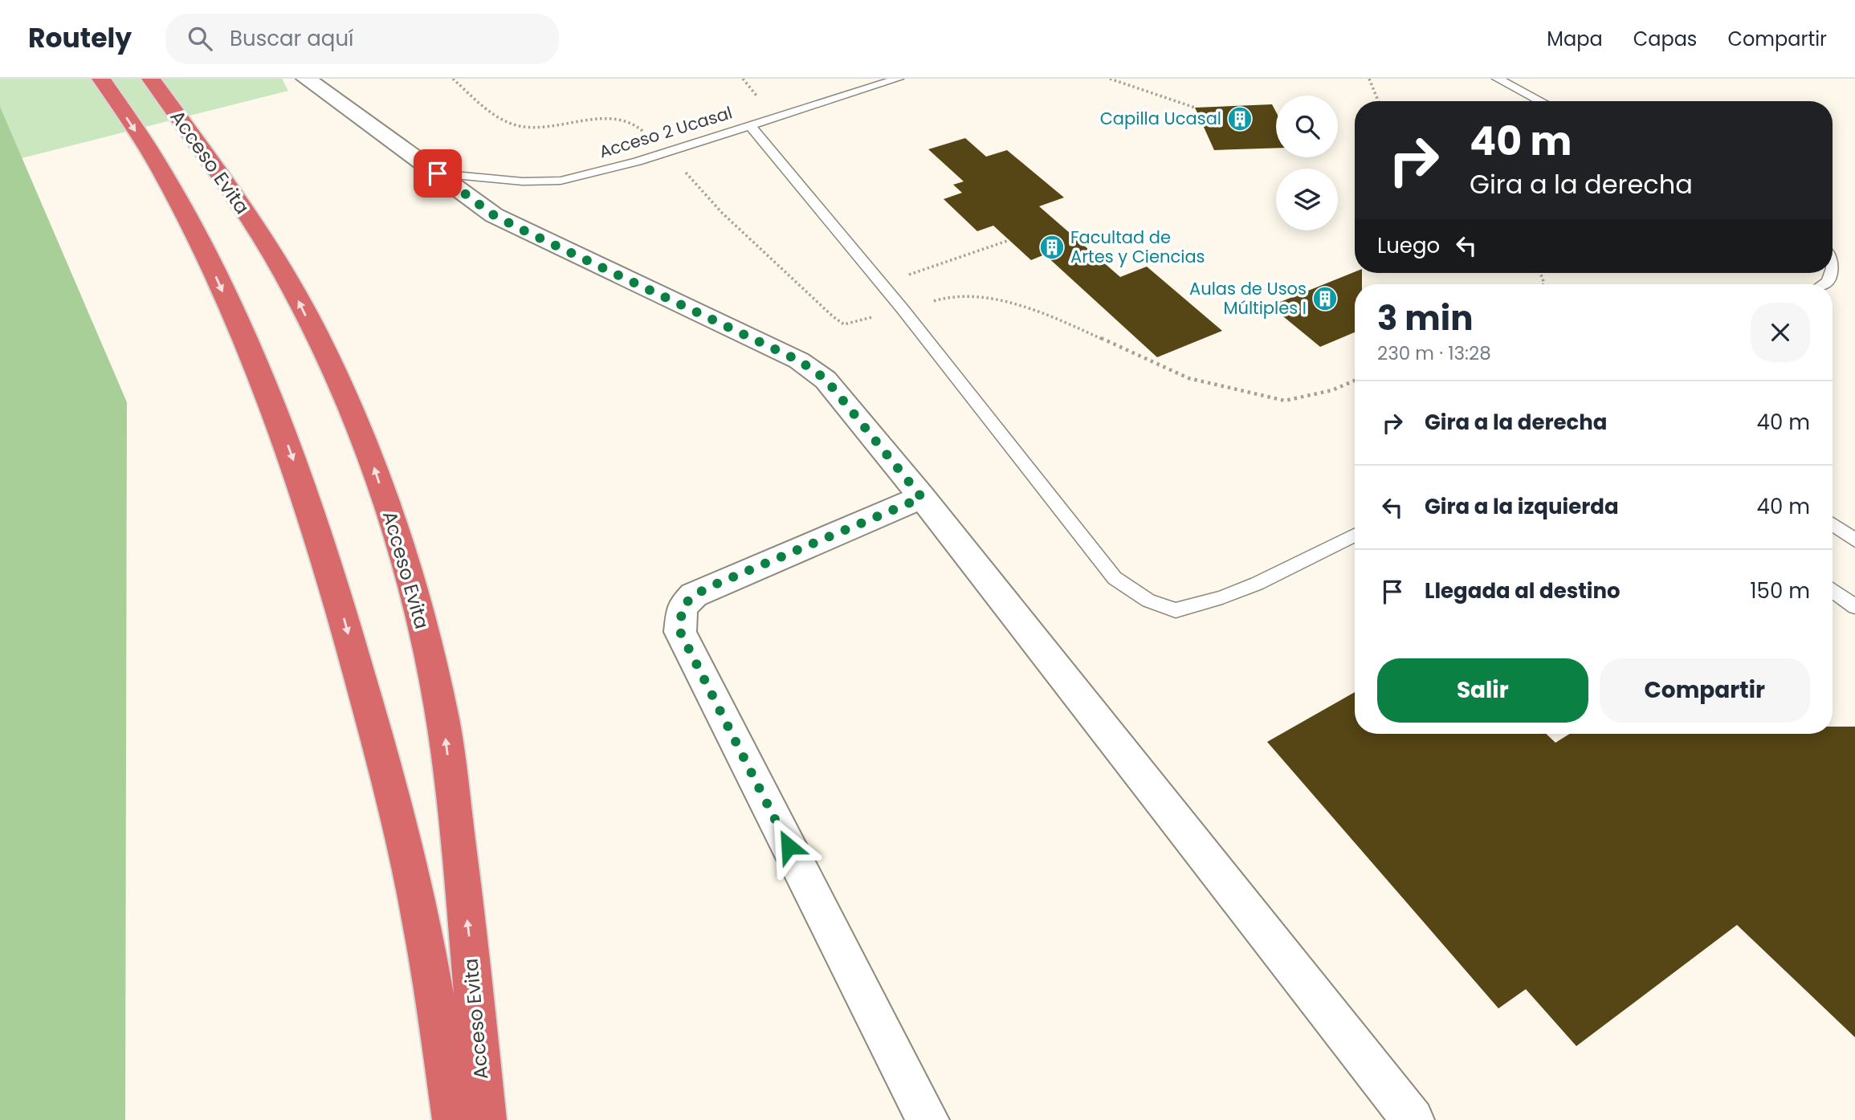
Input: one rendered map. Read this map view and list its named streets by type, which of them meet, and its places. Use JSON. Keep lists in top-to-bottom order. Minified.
{"streets":{"highway":["Acceso Evita"],"lane":["Acceso 2 Ucasal"]},"places":{"building":["Capilla Ucasal","Facultad de Artes y Ciencias","Aulas de Usos Múltiples I"]},"page":{"header":"Routely","search":"Buscar aquí","nav":["Mapa","Capas","Compartir"],"turn":["40 m","Gira a la derecha"],"then":"Luego","heading":["3 min","230 m · 13:28"],"list":[{"name":"Gira a la derecha","value":"40 m"},{"name":"Gira a la izquierda","value":"40 m"},{"name":"Llegada al destino","value":"150 m"}],"buttons":["Salir","Compartir"]}}
